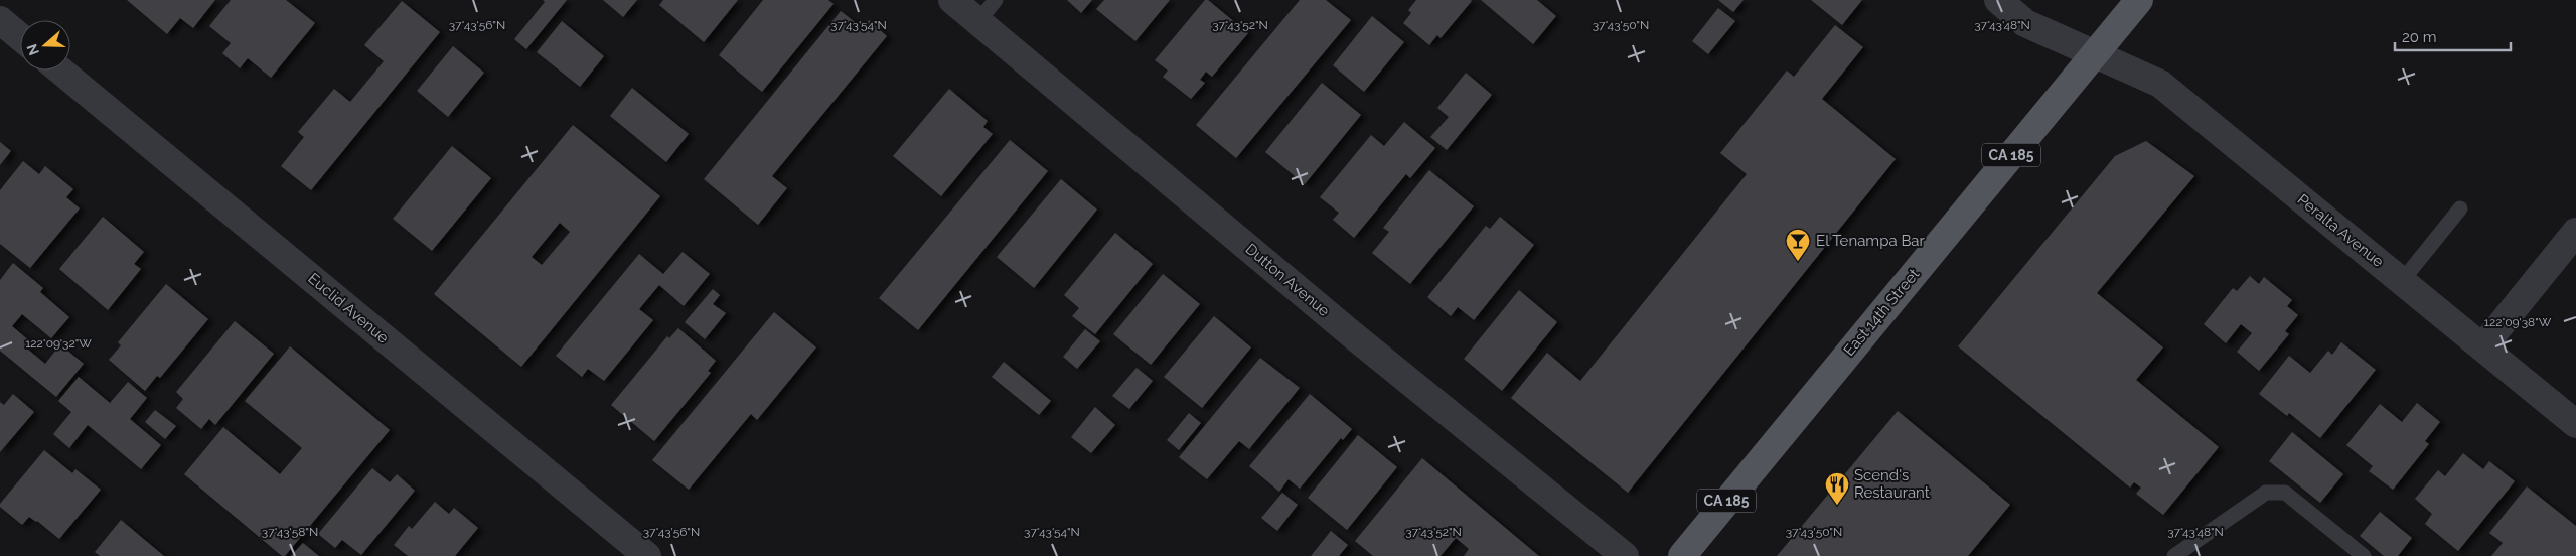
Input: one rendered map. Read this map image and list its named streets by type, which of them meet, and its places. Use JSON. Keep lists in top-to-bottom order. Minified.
{"streets":{"main road":["CA 185","East 14th Street"],"street":["Peralta Avenue","Dutton Avenue","Euclid Avenue"]},"crossings":[["Peralta Avenue","East 14th Street"]],"places":{"bar":["El Tenampa Bar"],"restaurant":["Scend's Restaurant"]},"scale_bar":"20 m","north":"left","coordinates":["37°43'54\"N","37°43'52\"N","37°43'48\"N","37°43'56\"N","37°43'50\"N","122°09'38\"W","122°09'32\"W","37°43'58\"N"]}
